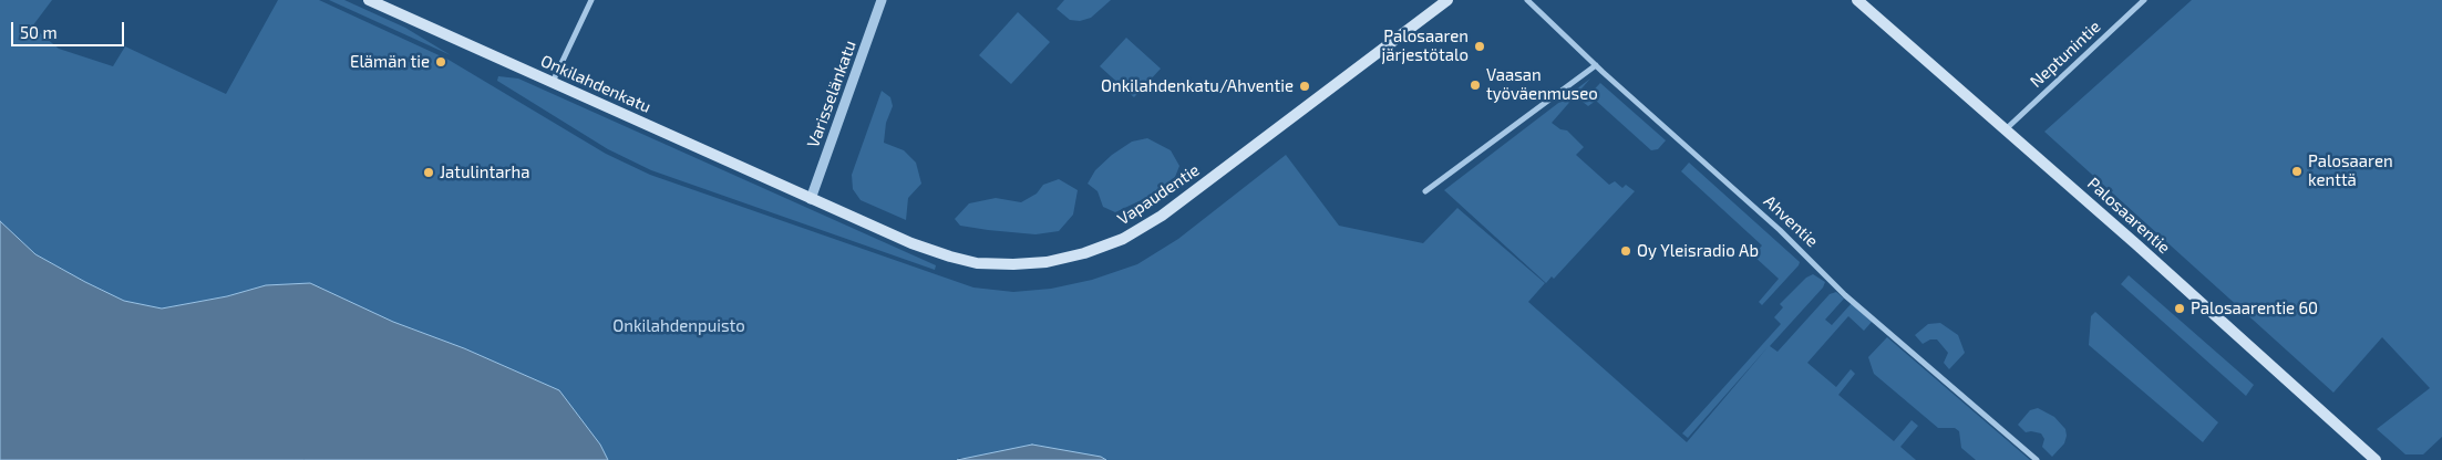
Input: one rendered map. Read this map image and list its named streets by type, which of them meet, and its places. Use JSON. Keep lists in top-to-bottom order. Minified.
{"streets":{"main road":["Onkilahdenkatu","Vapaudentie","Palosaarentie"],"street":["Neptunintie","Varisselänkatu","Ahventie"]},"crossings":[["Neptunintie","Palosaarentie"],["Onkilahdenkatu","Varisselänkatu"],["Onkilahdenkatu","Vapaudentie"],["Varisselänkatu","Vapaudentie"]],"parks":["Onkilahdenpuisto"],"places":["Palosaaren järjestötalo","Elämän tie","Vaasan työväenmuseo","Onkilahdenkatu/Ahventie","Palosaaren kenttä","Jatulintarha","Oy Yleisradio Ab","Palosaarentie 60"],"scale_bar":"50 m"}
